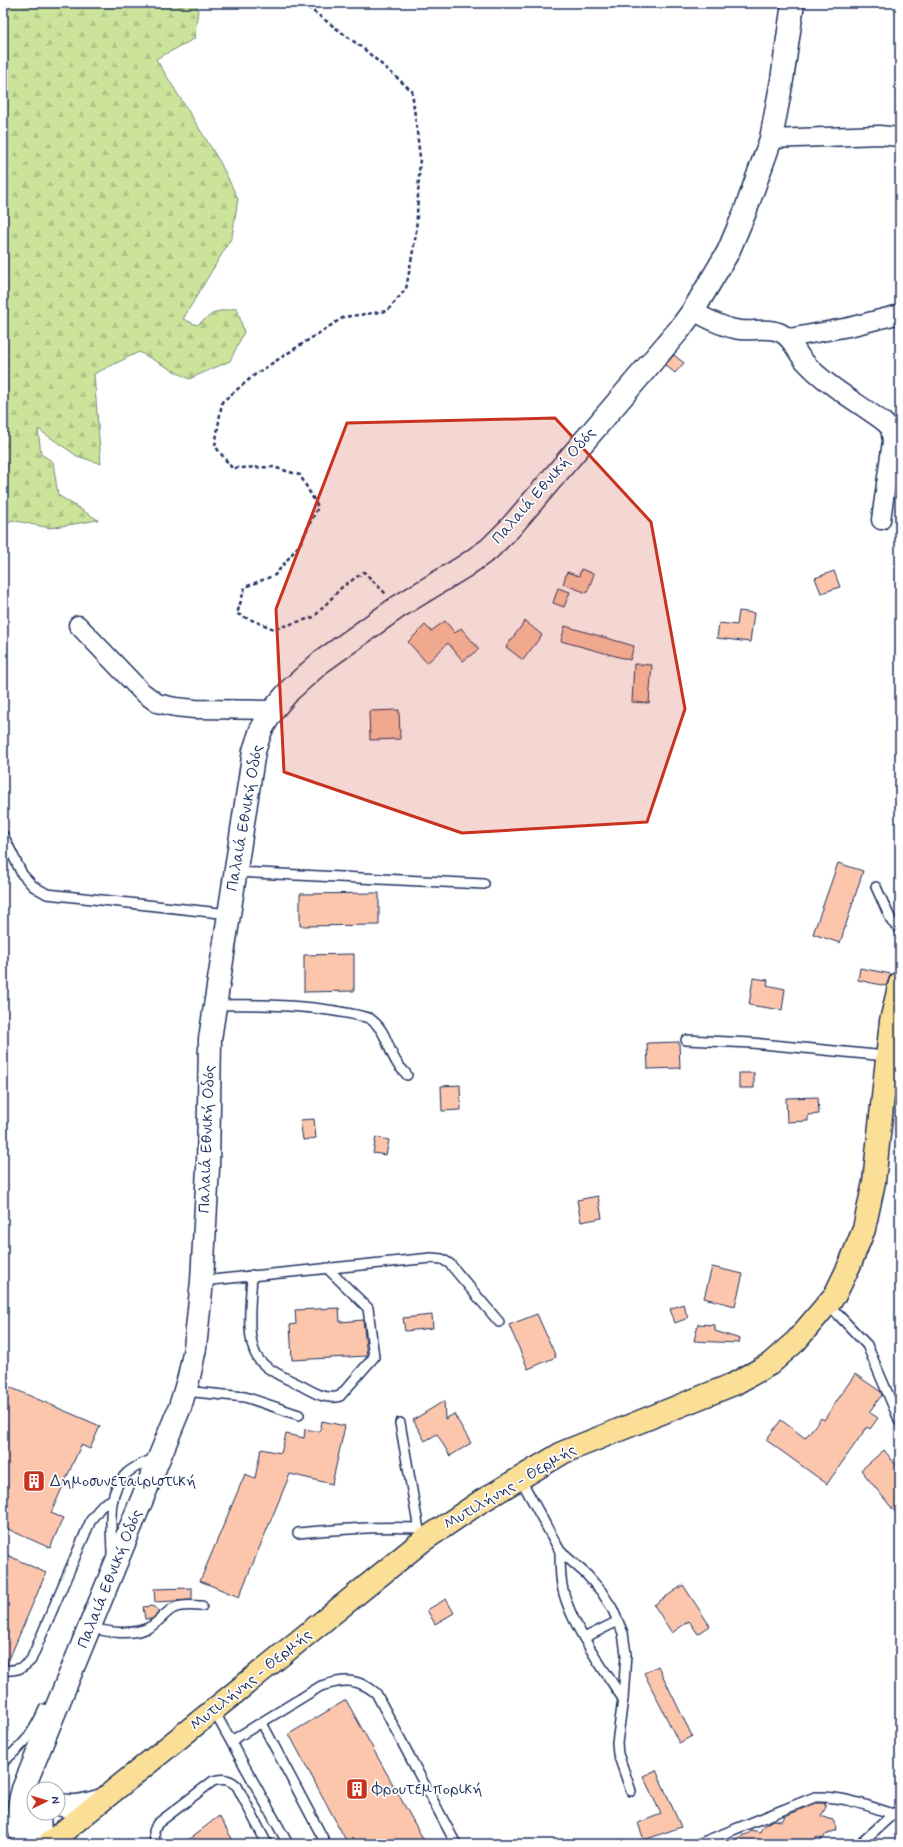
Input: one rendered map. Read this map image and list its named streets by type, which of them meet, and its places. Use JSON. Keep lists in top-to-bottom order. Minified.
{"streets":{"main road":["Παλαιά Εθνική Οδός","Μυτιλήνης - Θερμής"]},"places":{"building":["Δημοσυνεταιριστική","Φρουτεμπορική"]},"north":"right"}
